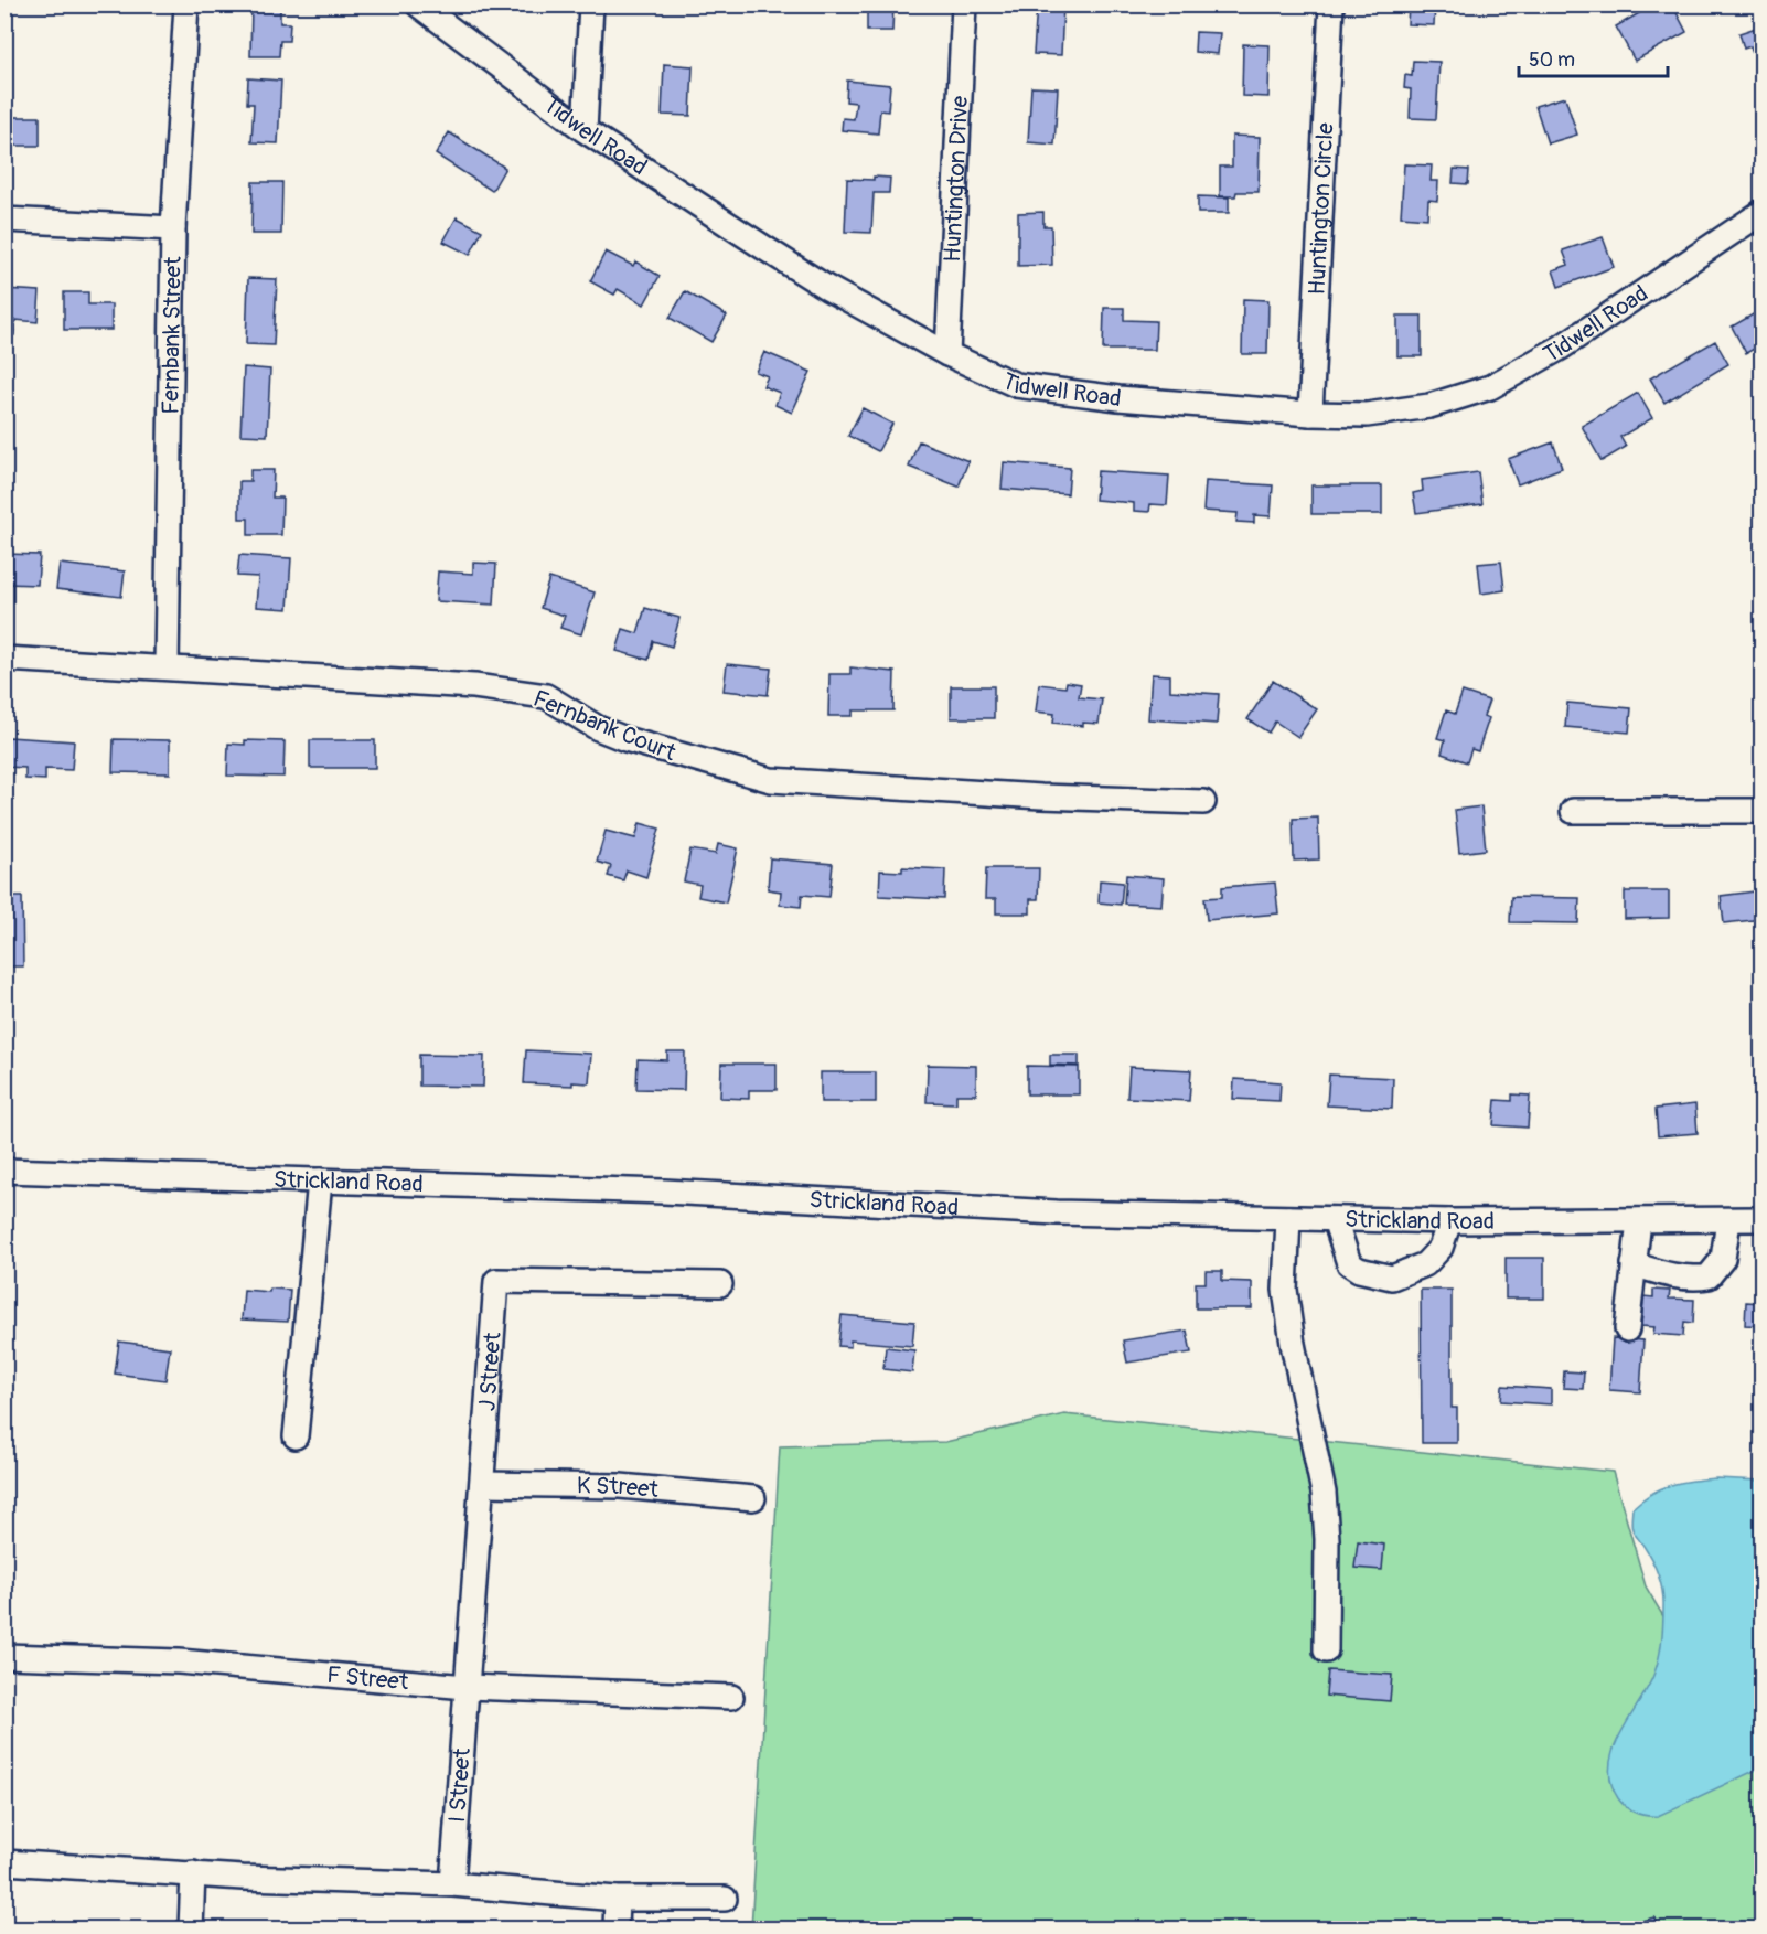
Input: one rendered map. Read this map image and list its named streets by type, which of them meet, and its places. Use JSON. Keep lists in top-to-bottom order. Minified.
{"streets":{"street":["Tidwell Road","Huntington Drive","Huntington Circle","Fernbank Street","Fernbank Court","Strickland Road","J Street","K Street","F Street","I Street"]},"crossings":[["Tidwell Road","Huntington Drive"],["Tidwell Road","Huntington Circle"],["Fernbank Street","Fernbank Court"],["J Street","K Street"],["J Street","F Street"],["J Street","I Street"],["F Street","I Street"]],"scale_bar":"50 m"}
